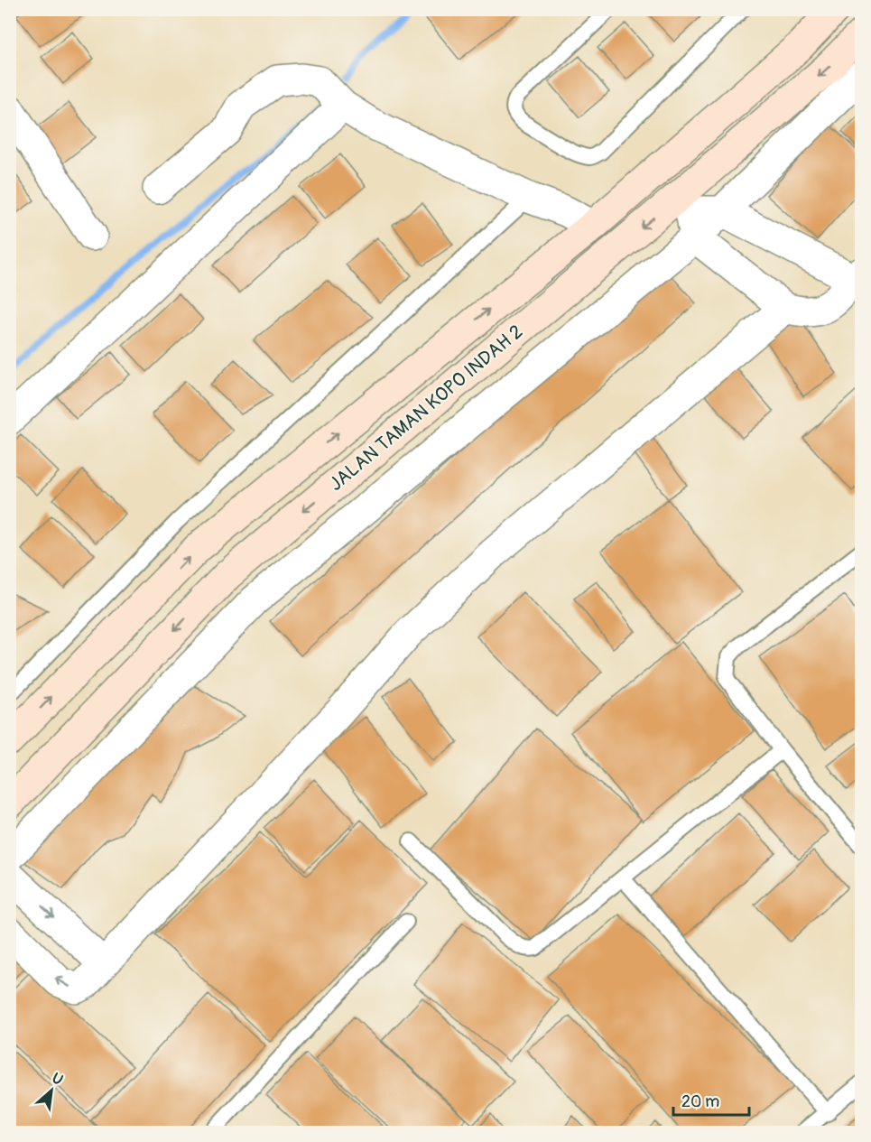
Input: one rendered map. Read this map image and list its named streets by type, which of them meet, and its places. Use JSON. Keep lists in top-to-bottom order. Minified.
{"streets":{"main road":["JALAN TAMAN KOPO INDAH 2"]},"scale_bar":"20 m","north":"top right"}
